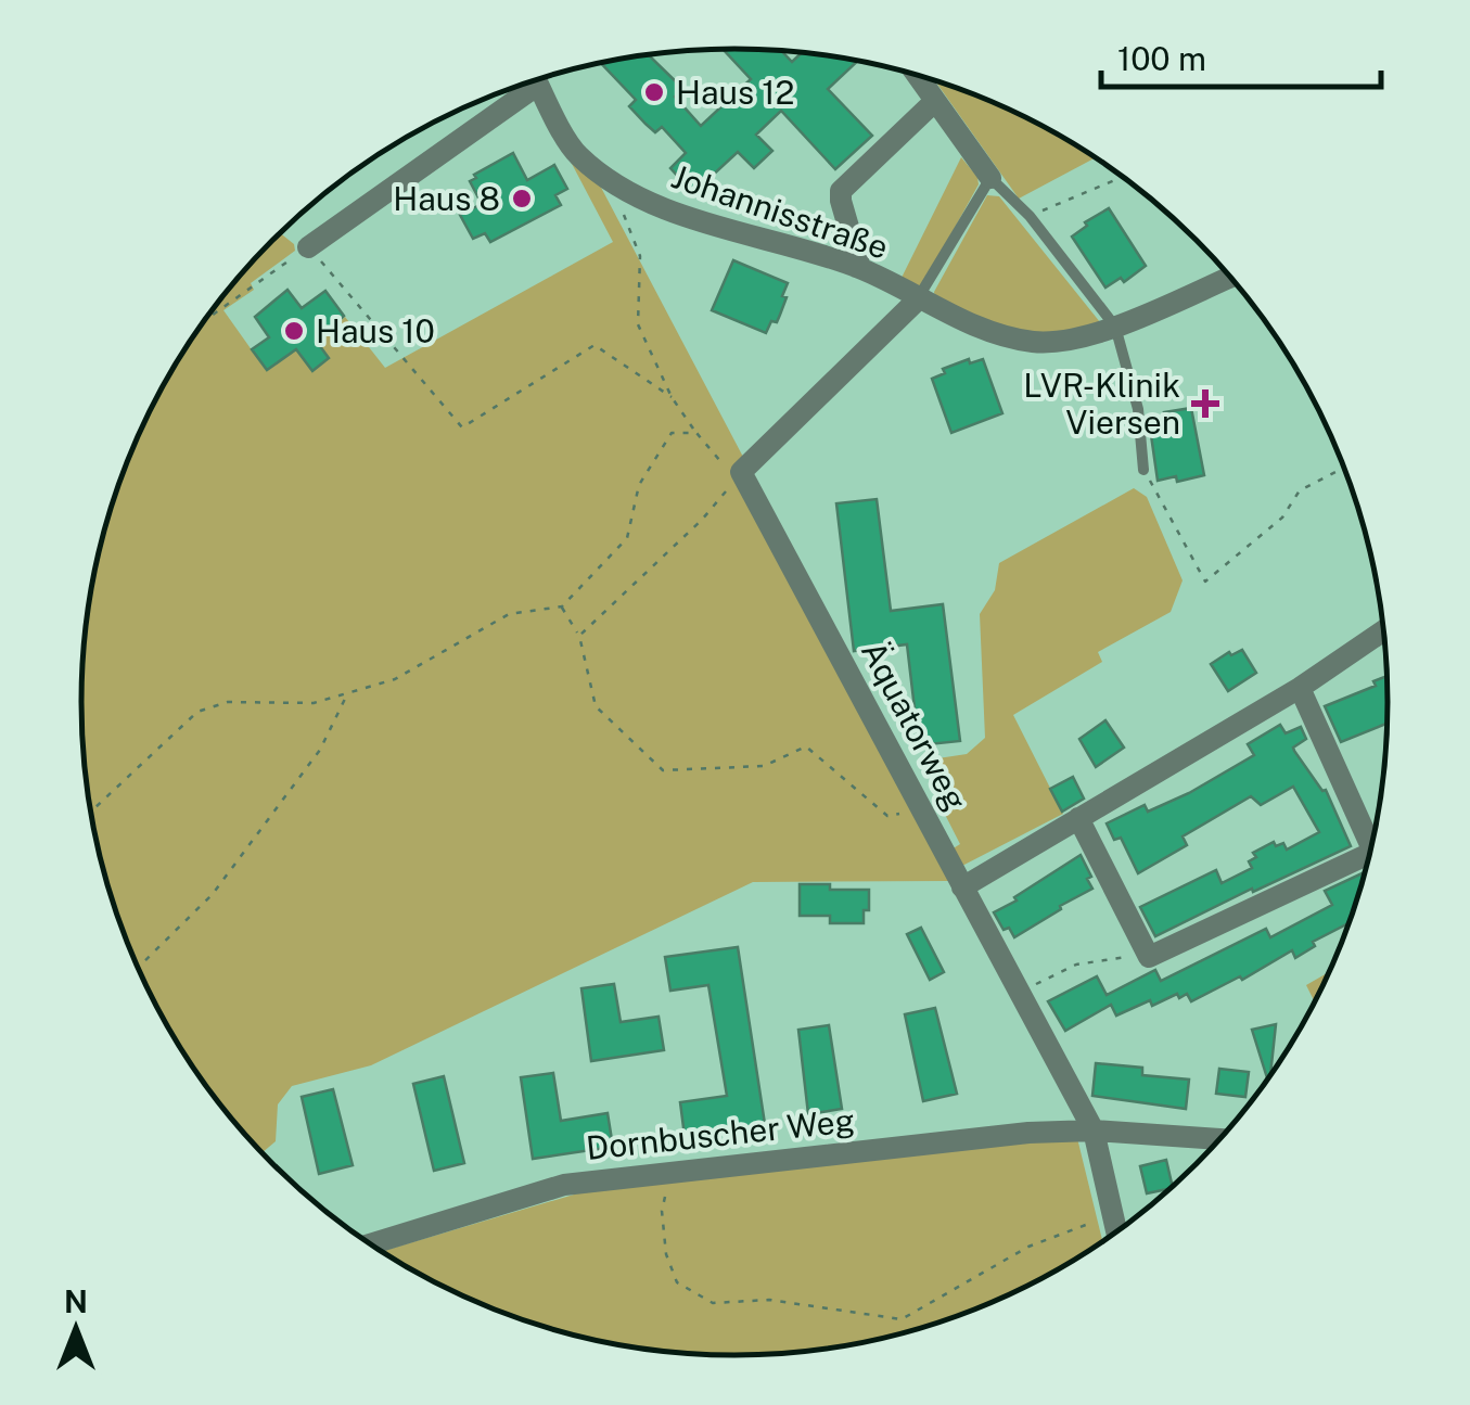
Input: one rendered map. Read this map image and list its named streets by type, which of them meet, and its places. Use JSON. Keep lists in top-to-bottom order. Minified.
{"streets":{"street":["Johannisstraße","Äquatorweg","Dornbuscher Weg"]},"crossings":[["Johannisstraße","Äquatorweg"],["Äquatorweg","Dornbuscher Weg"]],"places":{"other":["Haus 12","Haus 8","Haus 10"],"health":["LVR-Klinik Viersen"]},"scale_bar":"100 m","north":"top"}
